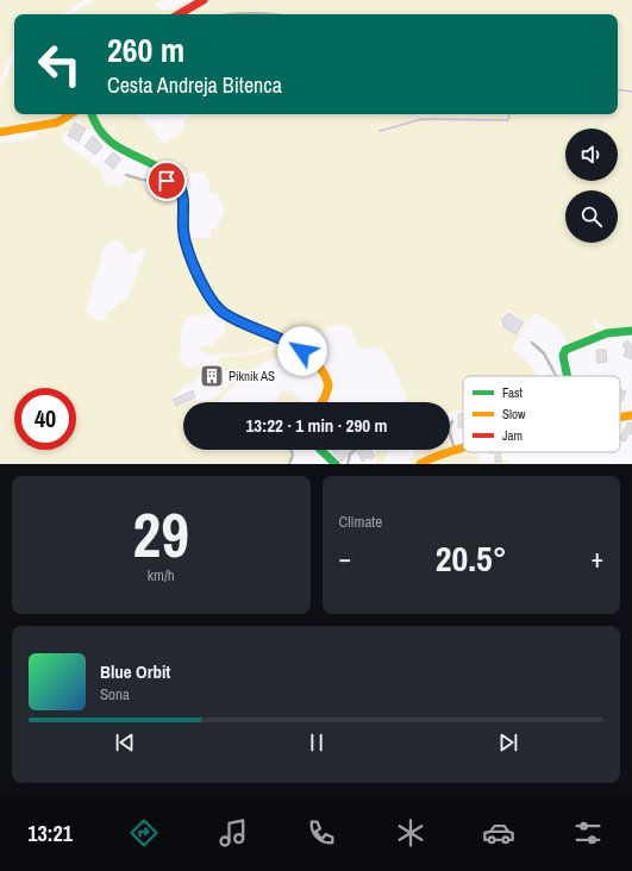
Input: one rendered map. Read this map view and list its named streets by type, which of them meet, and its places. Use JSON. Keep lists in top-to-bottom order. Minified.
{"places":{"building":["Piknik AS"]},"legend":["Fast","Slow","Jam"],"page":{"turn":["260 m","Cesta Andreja Bitenca"],"limit":"40","trip":"13:22 · 1 min · 290 m","tile":[["29","km/h"],"Climate"],"heat":["−","20.5°","+"],"song":["Blue Orbit","Sona"],"tabs":"13:21"}}
